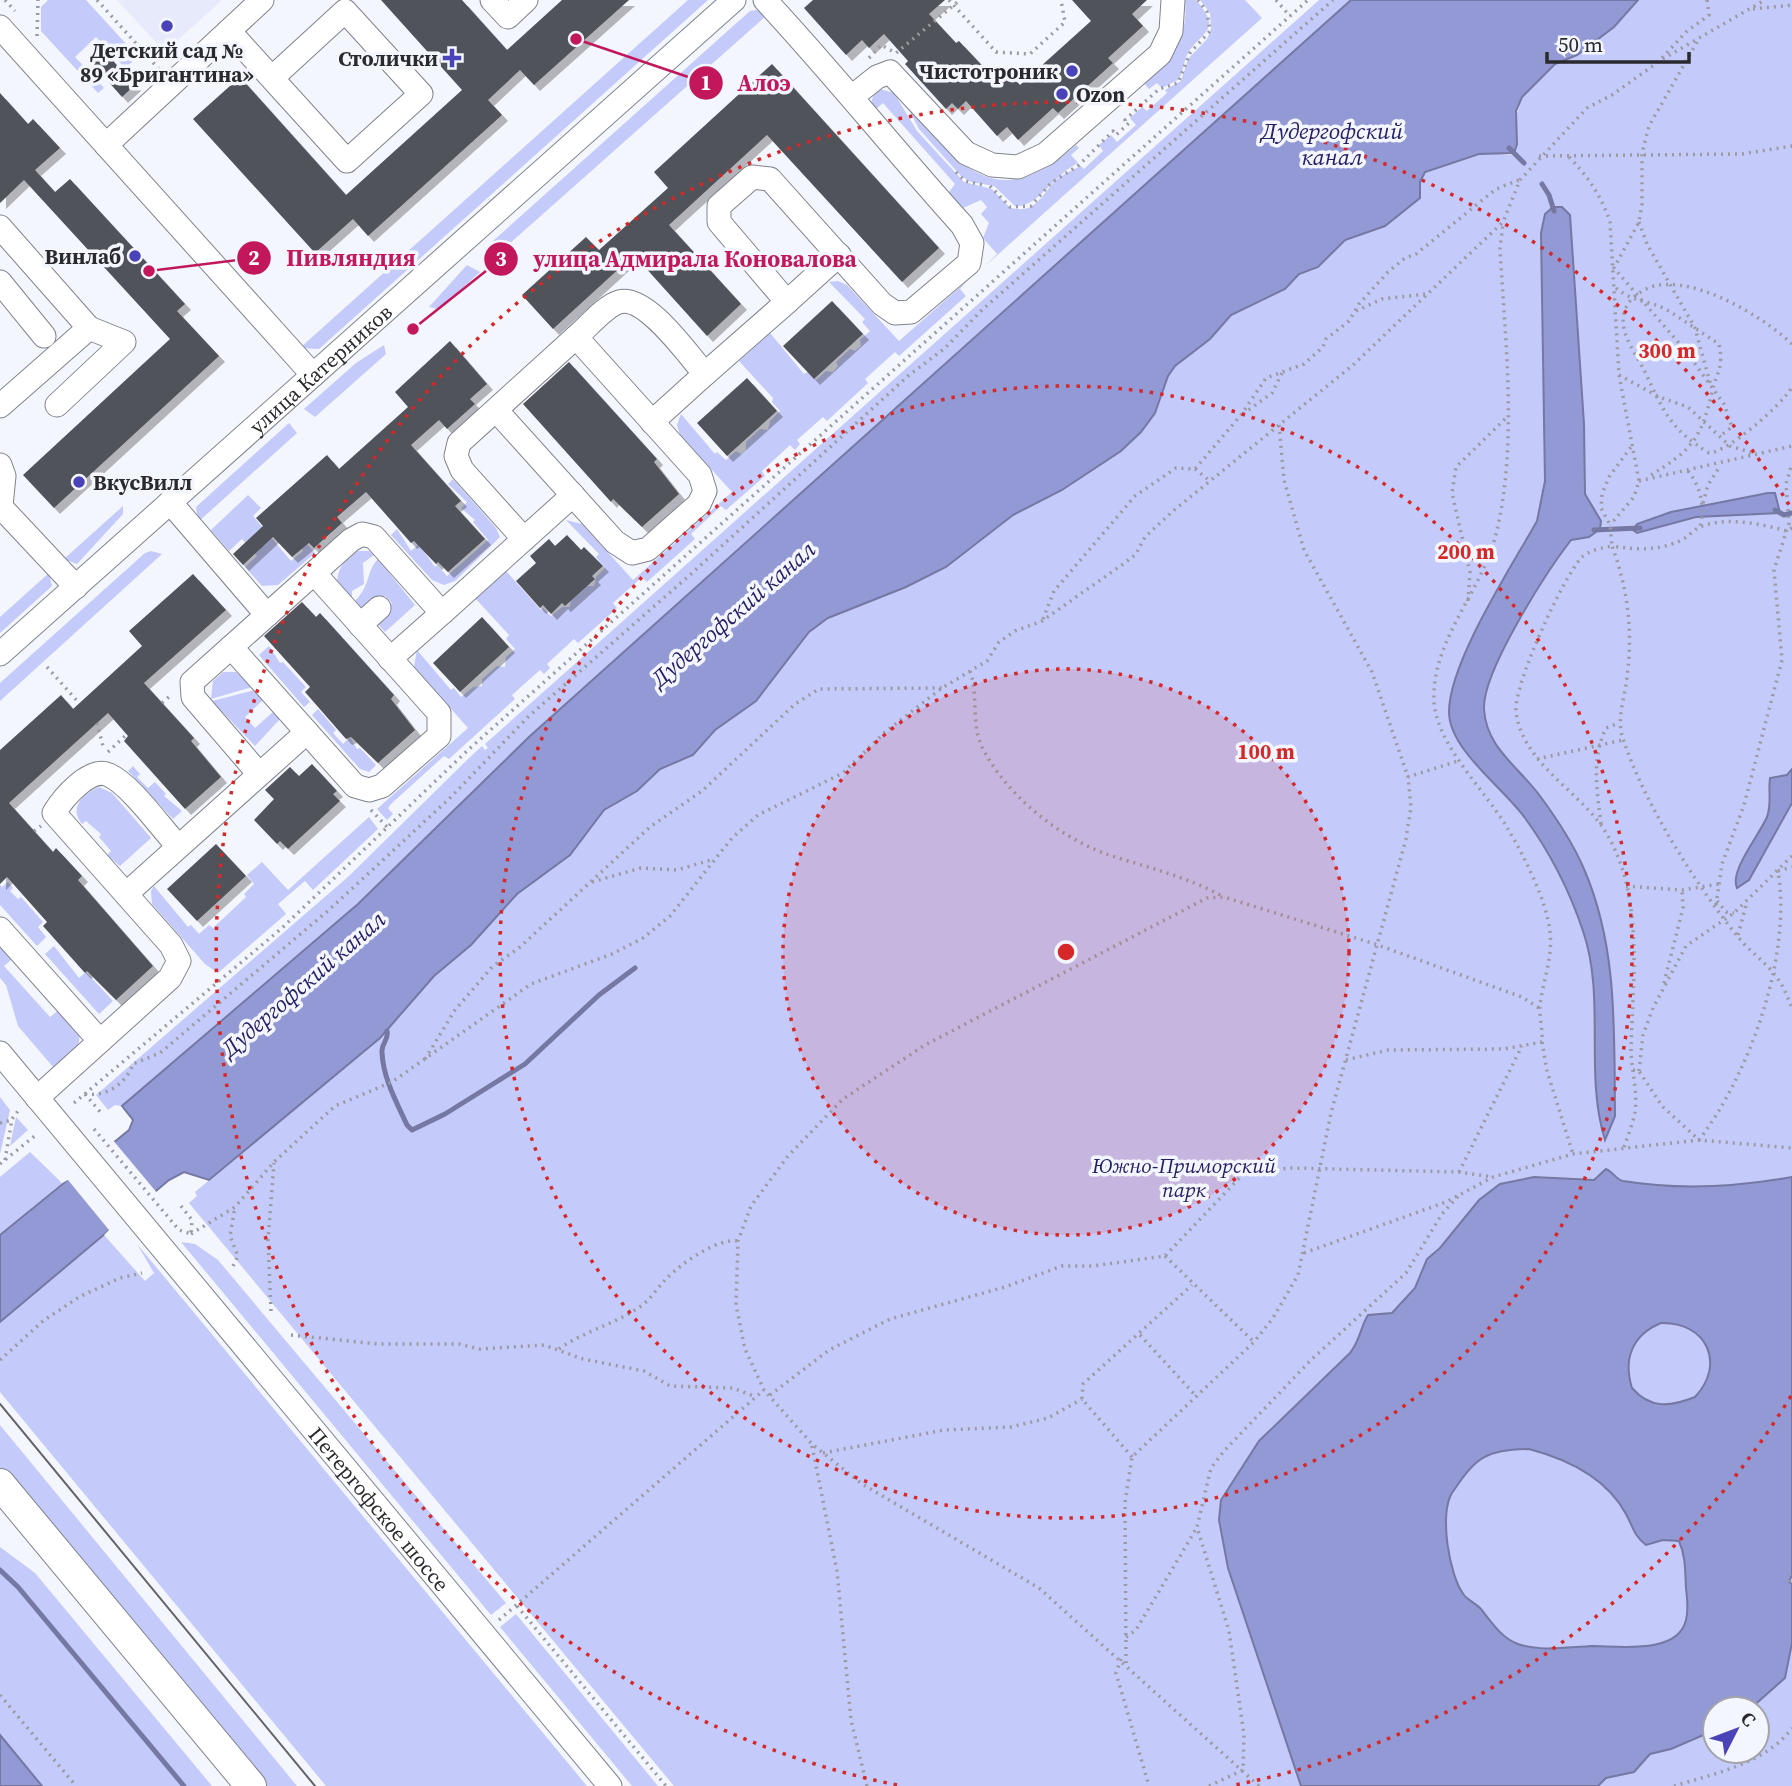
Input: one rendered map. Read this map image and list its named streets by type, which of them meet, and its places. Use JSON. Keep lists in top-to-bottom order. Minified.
{"streets":{"street":["улица Катерников","Петергофское шоссе"]},"water":["Дудергофский канал"],"parks":["Южно-Приморский парк"],"places":{"other":["Детский сад № 89 «Бригантина»","Алоэ","Чистотроник","Ozon","Винлаб","Пивляндия","улица Адмирала Коновалова","ВкусВилл"],"health":["Столички"]},"scale_bar":"50 m","north":"top right","rings":["300 m","200 m","100 m"]}
